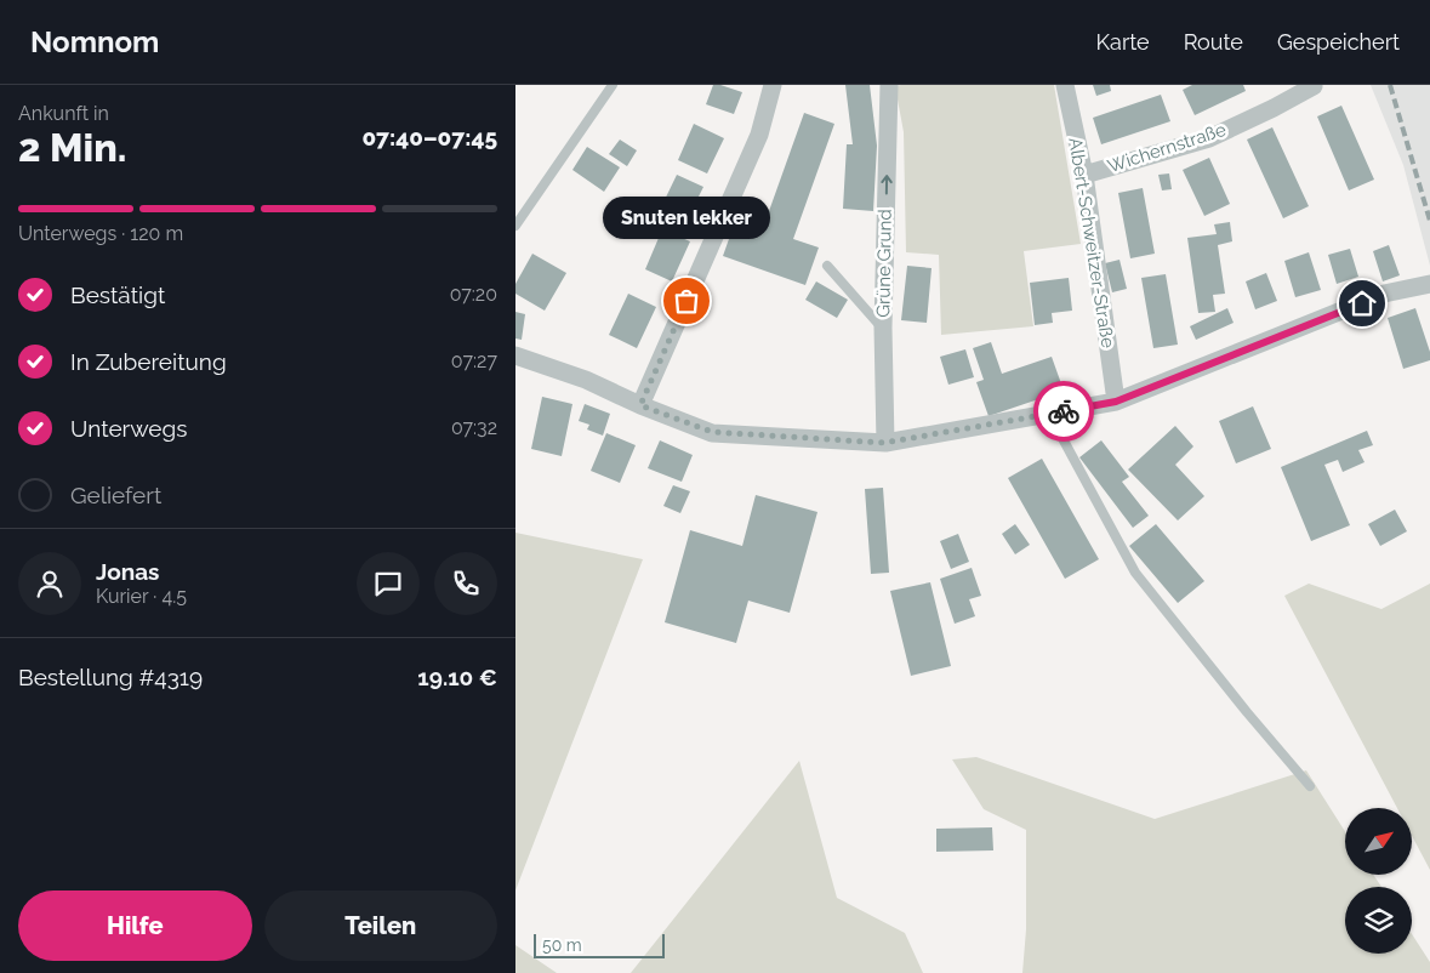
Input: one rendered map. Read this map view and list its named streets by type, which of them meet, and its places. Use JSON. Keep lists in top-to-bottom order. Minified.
{"streets":{"street":["Wichernstraße","Albert-Schweitzer-Straße","Grüne Grund"]},"crossings":[["Wichernstraße","Albert-Schweitzer-Straße"]],"places":["Snuten lekker"],"scale_bar":"50 m","north":"top right","page":{"header":"Nomnom","nav":["Karte","Route","Gespeichert"],"heading":["2 Min.","Ankunft in","07:40–07:45"],"panel":["Jonas","Kurier · 4.5","Bestellung #4319","19.10 €"],"bar":"Unterwegs · 120 m","bubble":"Snuten lekker","list":[["Bestätigt","07:20"],["In Zubereitung","07:27"],["Unterwegs","07:32"],"Geliefert"],"buttons":["Hilfe","Teilen"],"scale":"50 m"}}
